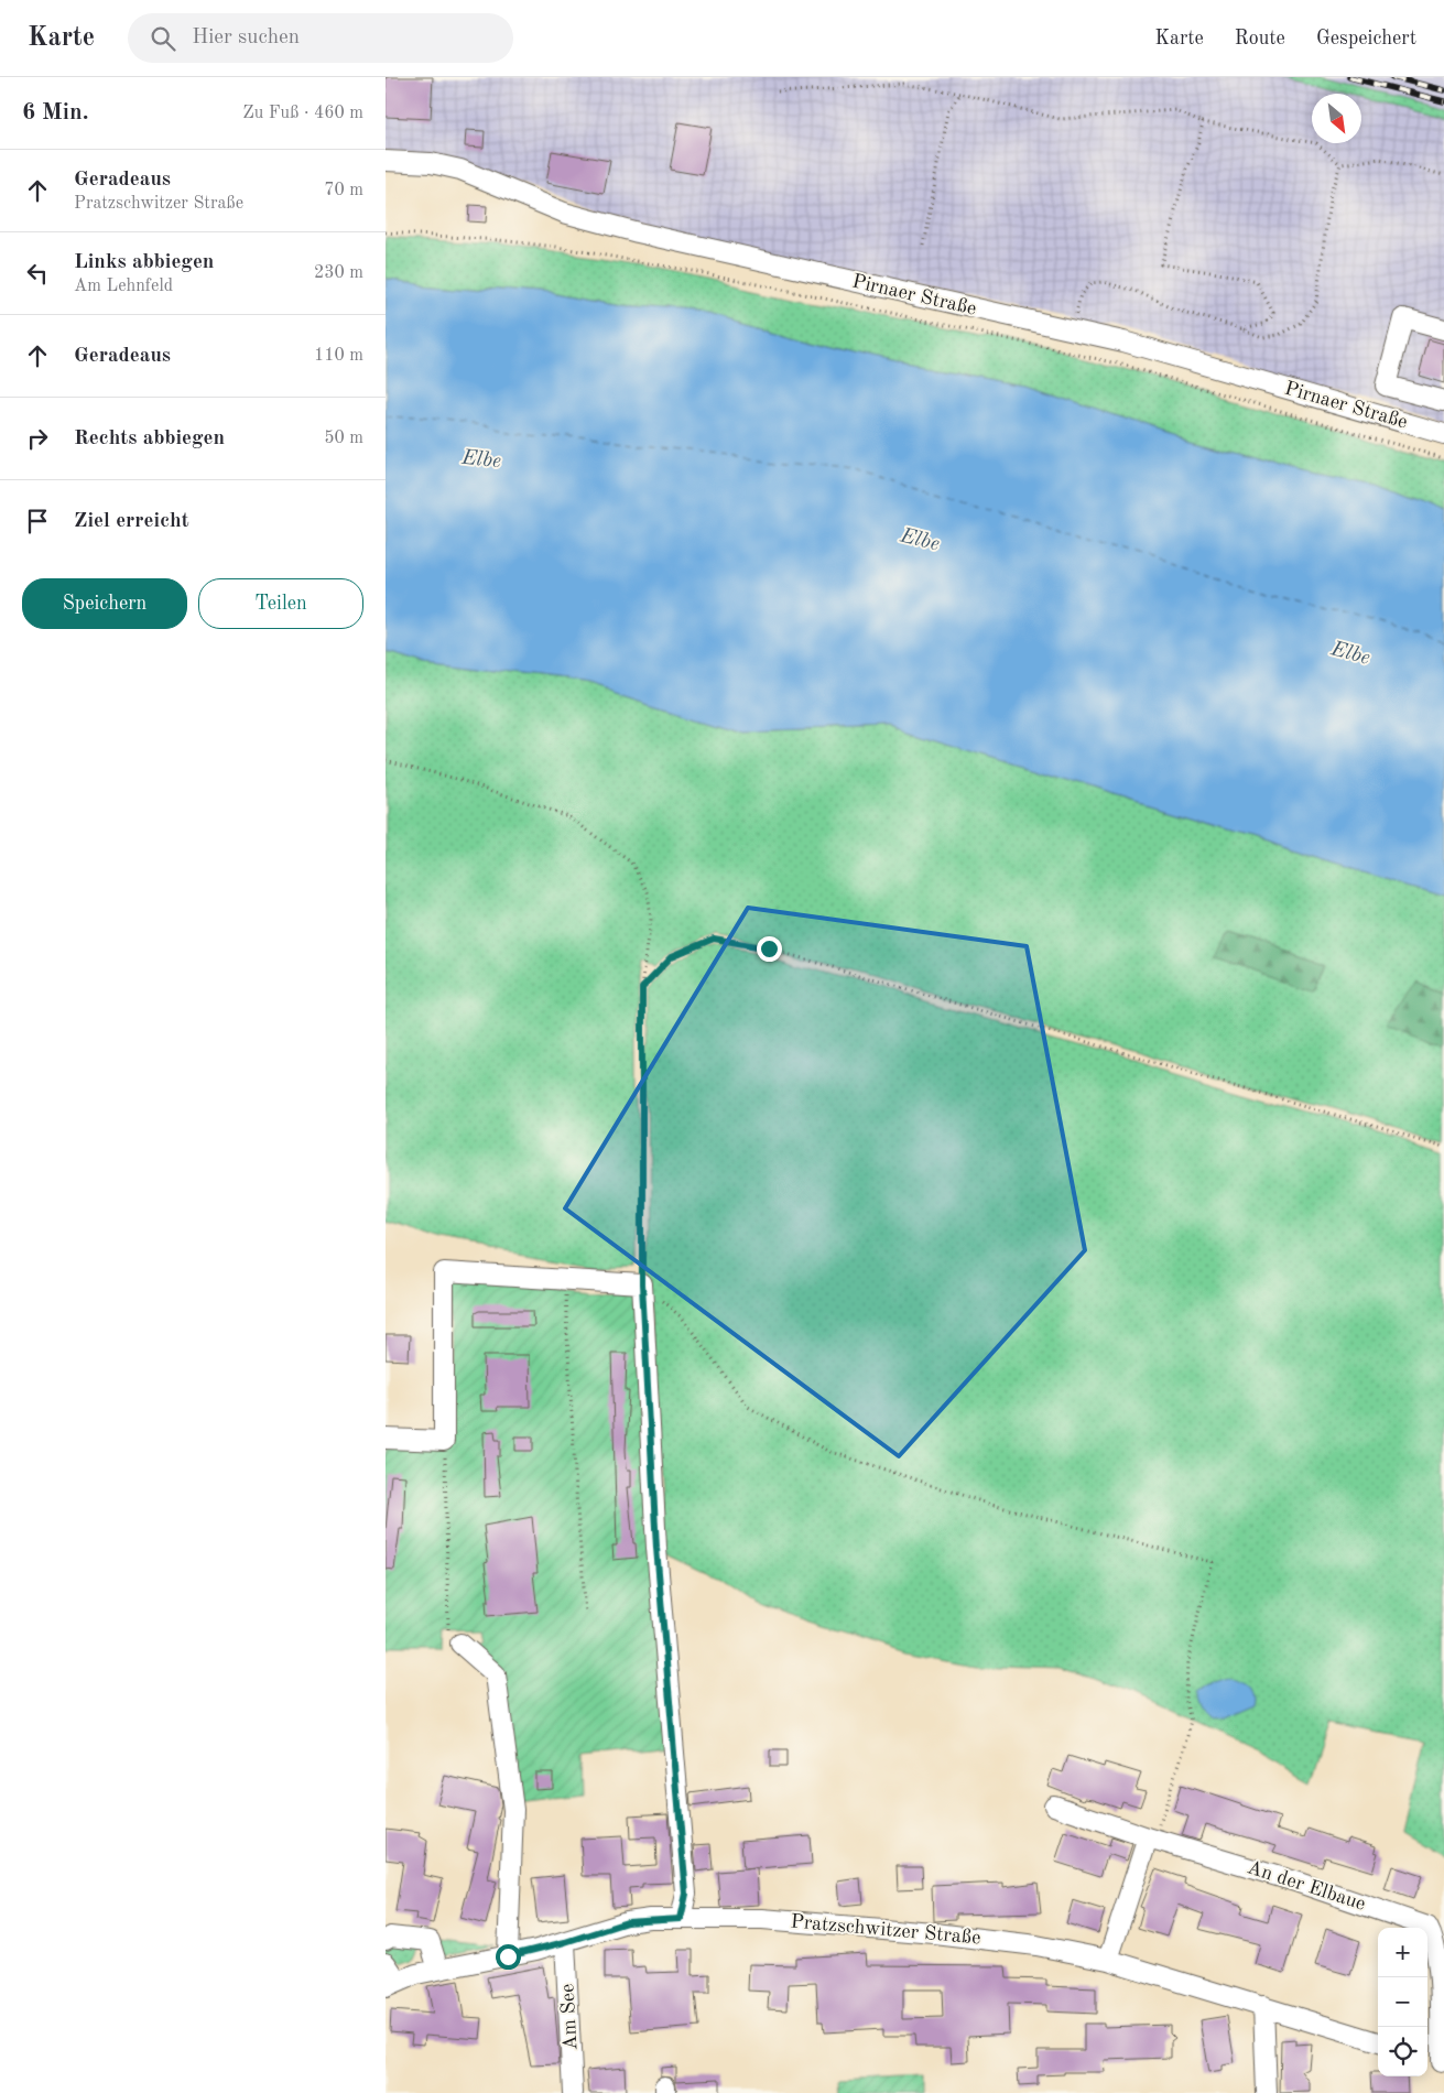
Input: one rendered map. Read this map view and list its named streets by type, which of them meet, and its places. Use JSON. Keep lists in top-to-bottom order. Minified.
{"streets":{"street":["Pirnaer Straße","An der Elbaue","Pratzschwitzer Straße","Am See"]},"crossings":[["Pratzschwitzer Straße","Am See"]],"water":["Elbe"],"north":"bottom right","page":{"header":"Karte","search":"Hier suchen","nav":["Karte","Route","Gespeichert"],"heading":["6 Min.","Zu Fuß · 460 m"],"list":[["Geradeaus","Pratzschwitzer Straße","70 m"],["Links abbiegen","Am Lehnfeld","230 m"],["Geradeaus","110 m"],["Rechts abbiegen","50 m"],"Ziel erreicht"],"buttons":["Speichern","Teilen"],"map_buttons":["+","−"]}}
